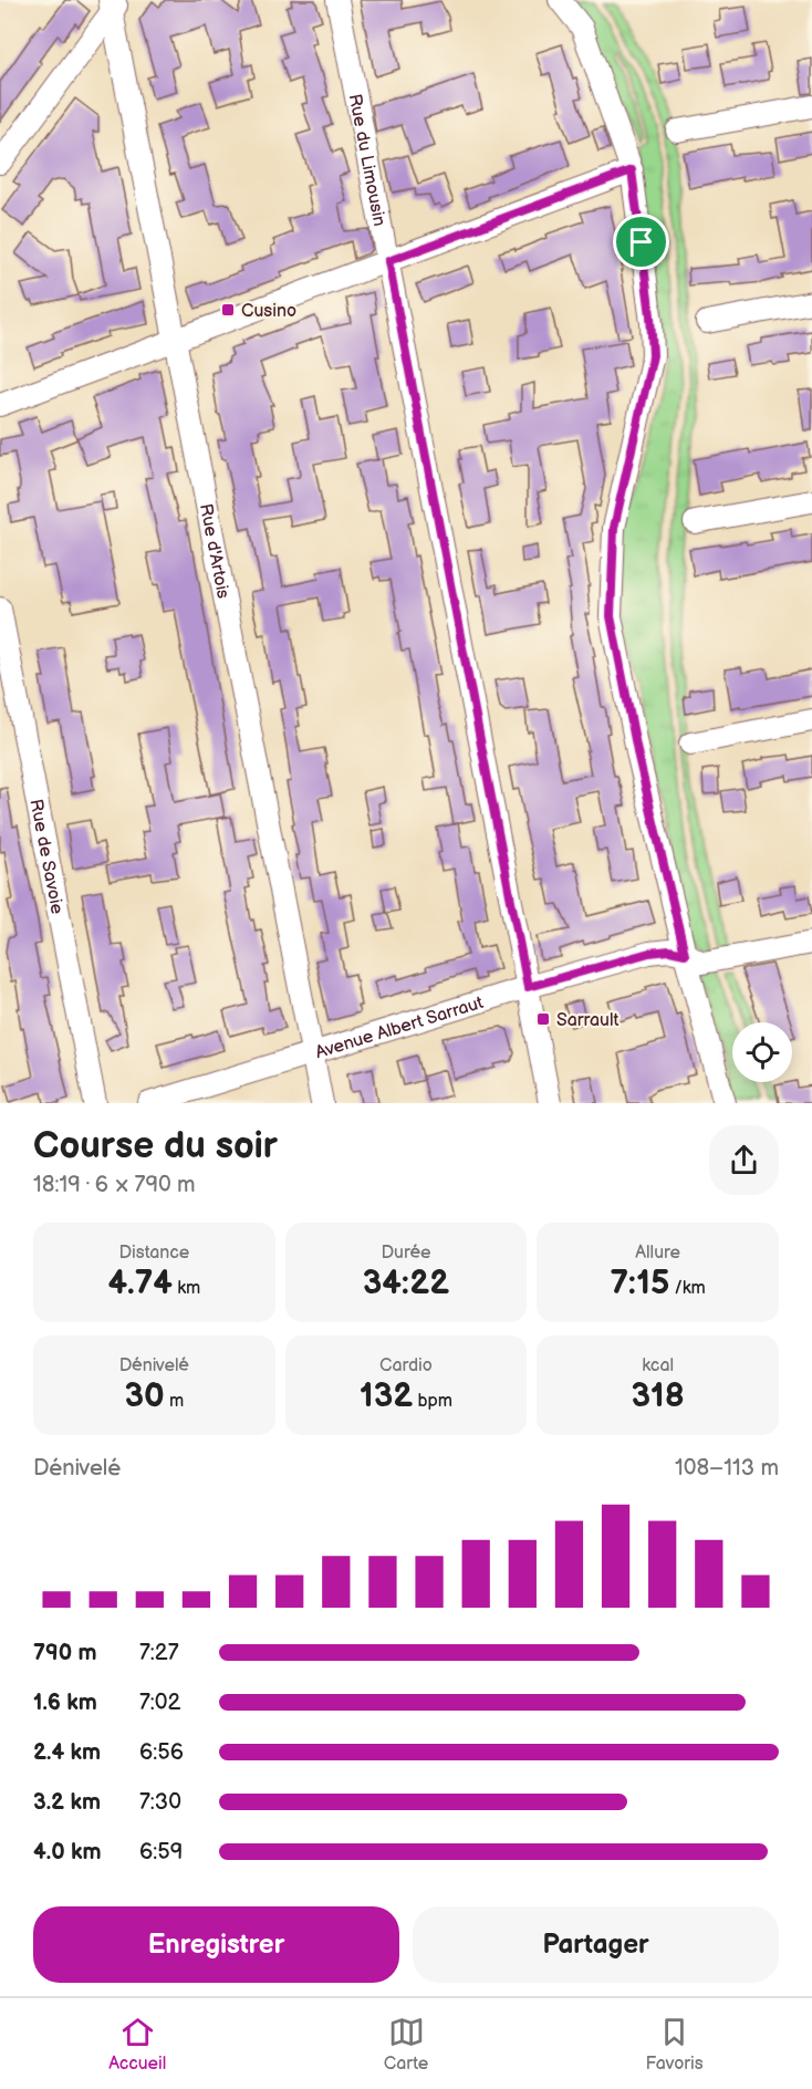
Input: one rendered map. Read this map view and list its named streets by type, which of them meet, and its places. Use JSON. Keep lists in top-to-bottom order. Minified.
{"streets":{"street":["Rue du Limousin","Rue d'Artois","Rue de Savoie","Avenue Albert Sarraut"]},"crossings":[["Rue du Limousin","Avenue Albert Sarraut"],["Rue d'Artois","Avenue Albert Sarraut"]],"places":{"transit":["Cusino","Sarrault"]},"page":{"heading":["Course du soir","18:19 · 6 × 790 m"],"stats":[["Distance","4.74 km"],["Durée","34:22"],["Allure","7:15 /km"],["Dénivelé","30 m"],["Cardio","132 bpm"],["kcal","318"]],"chart":["Dénivelé","108–113 m"],"list":[{"name":"790 m","note":"7:27"},{"name":"1.6 km","note":"7:02"},{"name":"2.4 km","note":"6:56"},{"name":"3.2 km","note":"7:30"},{"name":"4.0 km","note":"6:59"}],"buttons":["Enregistrer","Partager"],"tabs":["Accueil","Carte","Favoris"]}}
